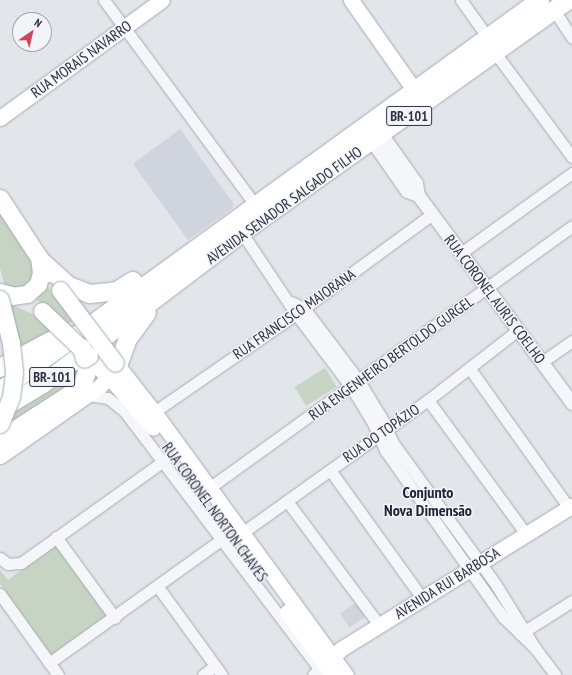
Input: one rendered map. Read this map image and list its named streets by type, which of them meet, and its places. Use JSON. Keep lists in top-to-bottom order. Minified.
{"streets":{"highway":["BR-101","AVENIDA SENADOR SALGADO FILHO"],"main road":["RUA MORAIS NAVARRO","RUA CORONEL NORTON CHAVES","AVENIDA RUI BARBOSA"],"street":["RUA CORONEL AURIS COELHO","RUA FRANCISCO MAIORANA","RUA ENGENHEIRO BERTOLDO GURGEL","RUA DO TOPÁZIO"]},"crossings":[["AVENIDA SENADOR SALGADO FILHO","RUA CORONEL AURIS COELHO"],["RUA CORONEL AURIS COELHO","RUA FRANCISCO MAIORANA"],["RUA CORONEL AURIS COELHO","RUA ENGENHEIRO BERTOLDO GURGEL"],["RUA CORONEL AURIS COELHO","RUA DO TOPÁZIO"],["RUA FRANCISCO MAIORANA","RUA CORONEL NORTON CHAVES"],["RUA ENGENHEIRO BERTOLDO GURGEL","RUA CORONEL NORTON CHAVES"],["RUA DO TOPÁZIO","RUA CORONEL NORTON CHAVES"],["RUA CORONEL NORTON CHAVES","AVENIDA RUI BARBOSA"]],"districts":["Conjunto Nova Dimensão"],"north":"top right"}
